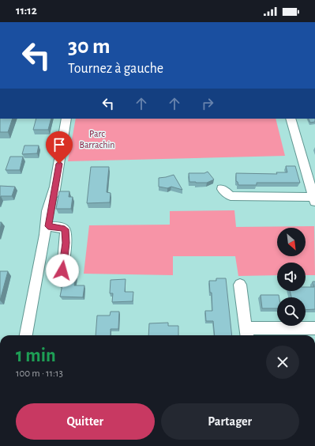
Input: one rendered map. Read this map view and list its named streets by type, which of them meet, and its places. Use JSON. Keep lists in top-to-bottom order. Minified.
{"parks":["Parc Barrachin"],"north":"bottom right","page":{"status":"11:12","turn":["30 m","Tournez à gauche"],"heading":["1 min","100 m · 11:13"],"buttons":["Quitter","Partager"]}}
